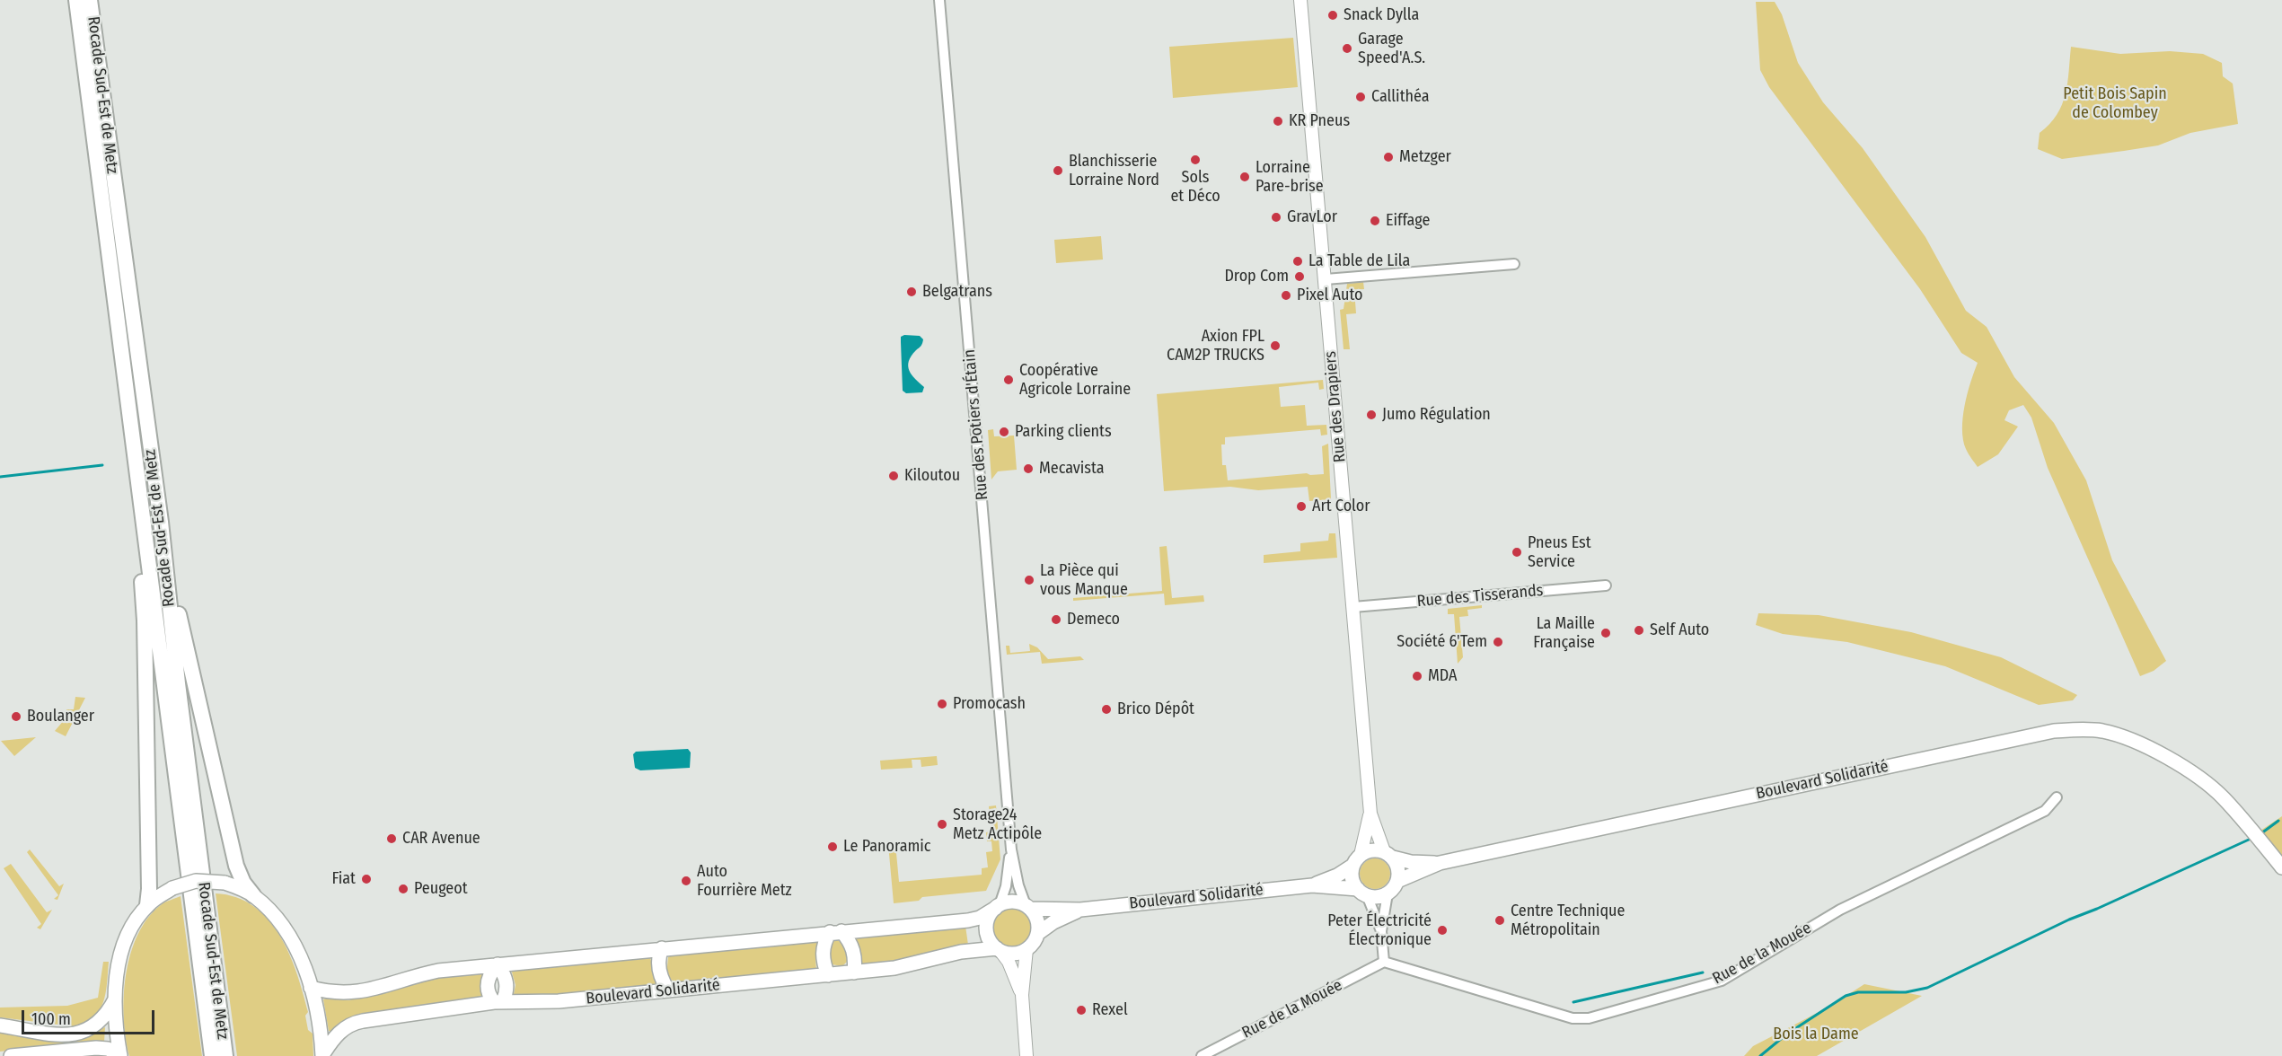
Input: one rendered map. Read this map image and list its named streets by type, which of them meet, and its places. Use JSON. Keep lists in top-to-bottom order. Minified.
{"streets":{"highway":["Rocade Sud-Est de Metz"],"main road":["Boulevard Solidarité"],"street":["Rue des Drapiers","Rue des Potiers d'Étain","Rue des Tisserands","Rue de la Mouée"]},"crossings":[["Rue des Drapiers","Rue des Tisserands"],["Rue des Drapiers","Boulevard Solidarité"],["Rue des Potiers d'Étain","Boulevard Solidarité"]],"parks":["Petit Bois Sapin de Colombey","Bois la Dame"],"places":["Snack Dylla","Garage Speed'A.S.","Callithéa","KR Pneus","Metzger","Sols et Déco","Blanchisserie Lorraine Nord","Lorraine Pare-brise","GravLor","Eiffage","La Table de Lila","Drop Com","Belgatrans","Pixel Auto","Axion FPL CAM2P TRUCKS","Coopérative Agricole Lorraine","Jumo Régulation","Parking clients","Mecavista","Kiloutou","Art Color","Pneus Est Service","La Pièce qui vous Manque","Demeco","Self Auto","La Maille Française","Société 6'Tem","MDA","Promocash","Brico Dépôt","Boulanger","Storage24 Metz Actipôle","CAR Avenue","Le Panoramic","Fiat","Auto Fourrière Metz","Peugeot","Centre Technique Métropolitain","Peter Électricité Électronique","Rexel"],"scale_bar":"100 m"}
